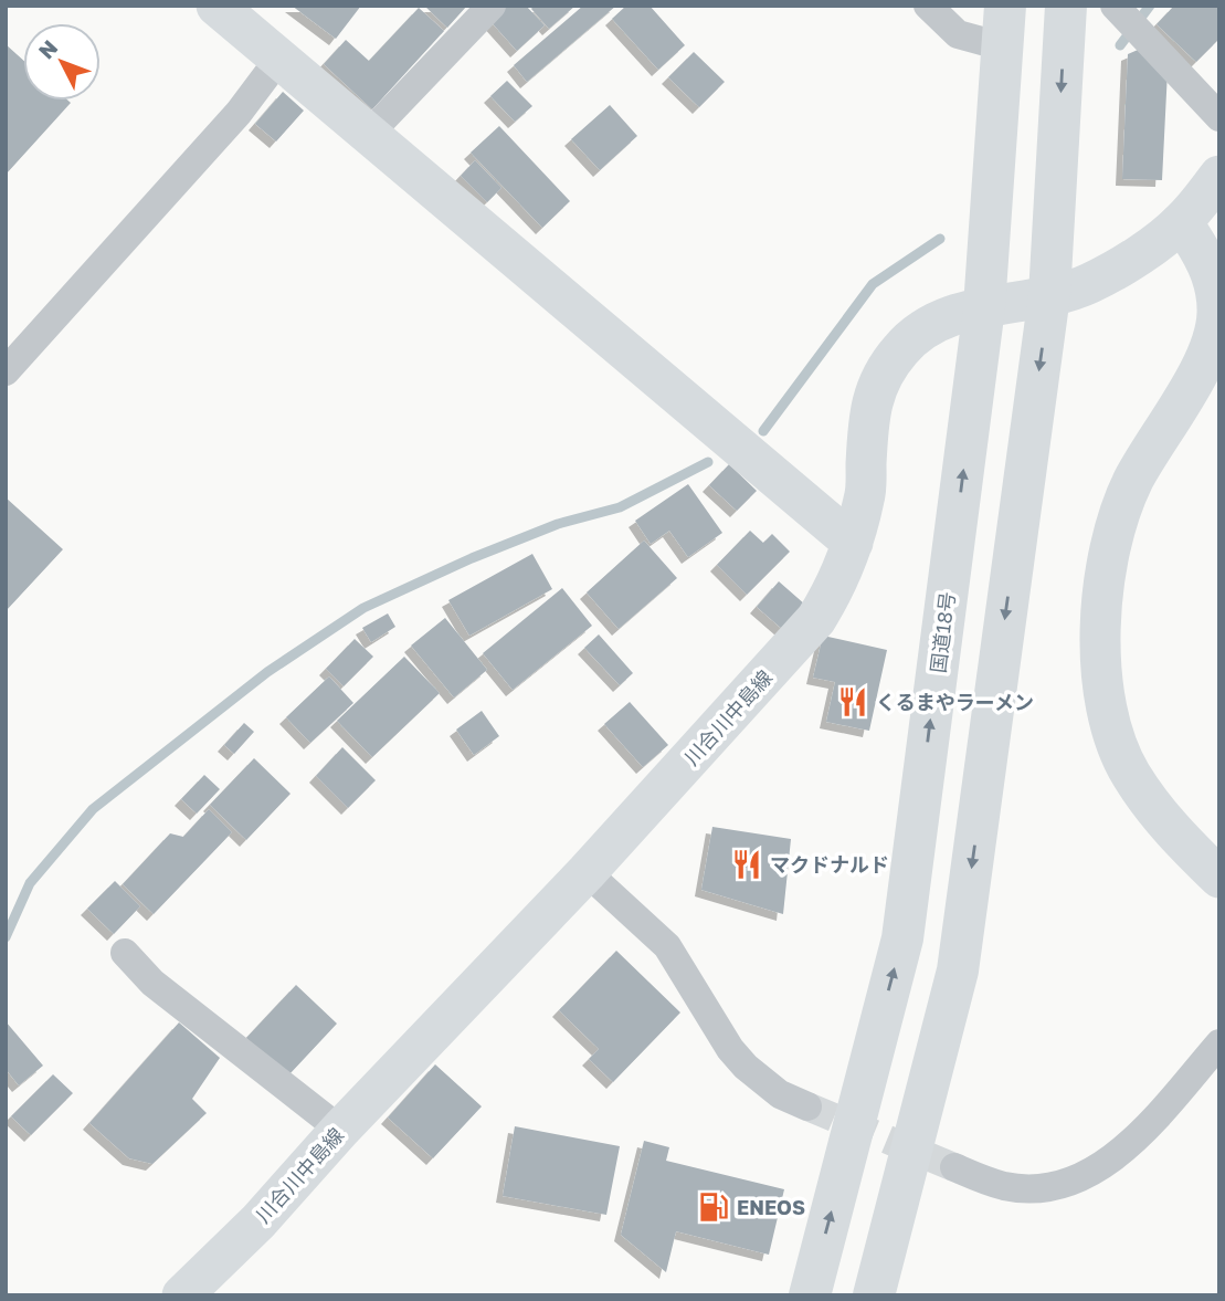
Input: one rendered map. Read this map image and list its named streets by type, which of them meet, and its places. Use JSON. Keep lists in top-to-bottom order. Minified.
{"streets":{"highway":["国道18号"],"main road":["川合川中島線"]},"crossings":[["国道18号","川合川中島線"]],"places":{"restaurant":["くるまやラーメン","マクドナルド"],"fuel station":["ENEOS"]},"north":"top left"}
